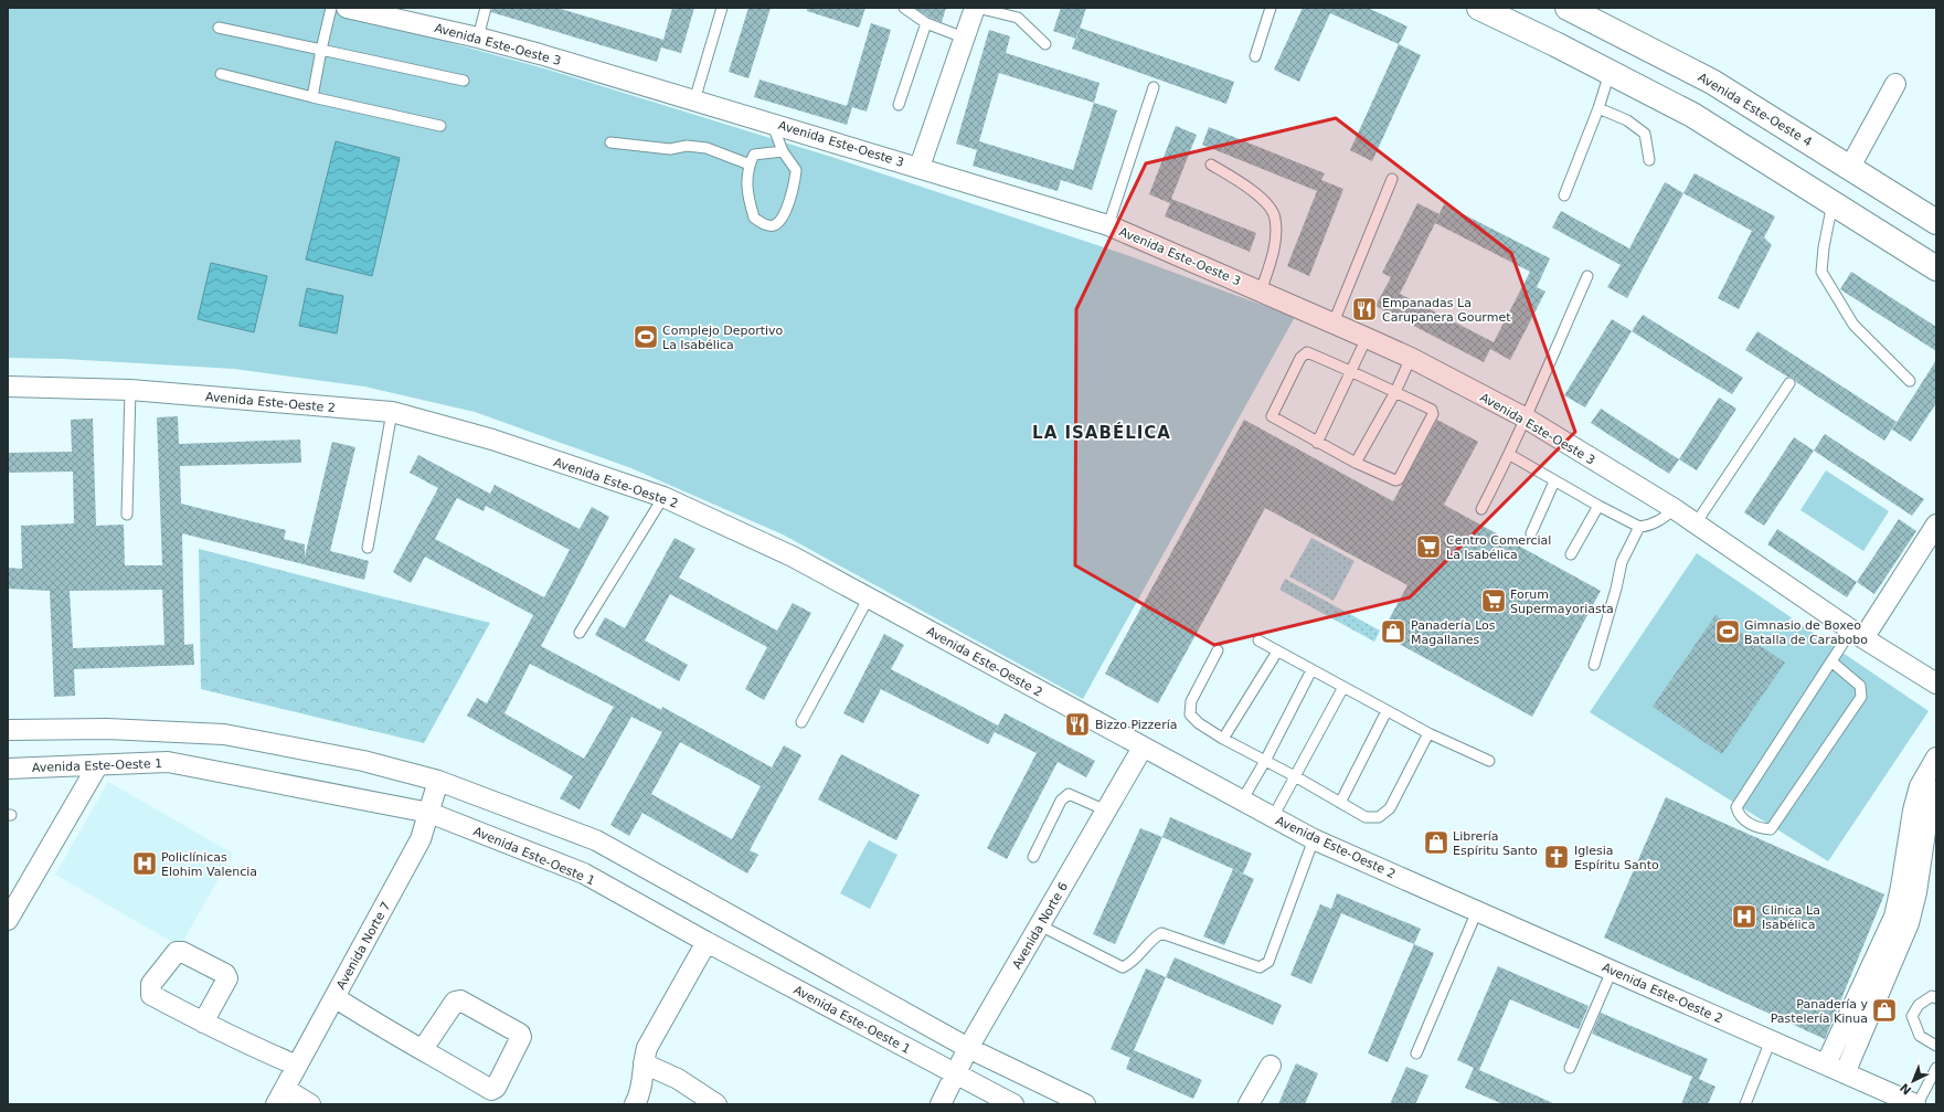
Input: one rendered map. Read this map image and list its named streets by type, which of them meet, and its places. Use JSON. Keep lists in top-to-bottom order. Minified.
{"streets":{"main road":["Avenida Este-Oeste 4"],"street":["Avenida Este-Oeste 3","Avenida Este-Oeste 2","Avenida Este-Oeste 1","Avenida Norte 6","Avenida Norte 7"]},"crossings":[["Avenida Este-Oeste 2","Avenida Norte 6"],["Avenida Este-Oeste 1","Avenida Norte 6"],["Avenida Este-Oeste 1","Avenida Norte 7"]],"districts":["LA ISABÉLICA"],"places":{"restaurant":["Empanadas La Carupanera Gourmet","Bizzo Pizzería"],"sports":["Complejo Deportivo La Isabélica","Gimnasio de Boxeo Batalla de Carabobo"],"supermarket":["Centro Comercial La Isabélica","Forum Supermayoriasta"],"shop":["Panadería Los Magallanes","Librería Espíritu Santo","Panadería y Pastelería Kinua"],"church":["Iglesia Espíritu Santo"],"hospital":["Policlínicas Elohim Valencia","Clinica La Isabélica"]},"north":"bottom left"}
